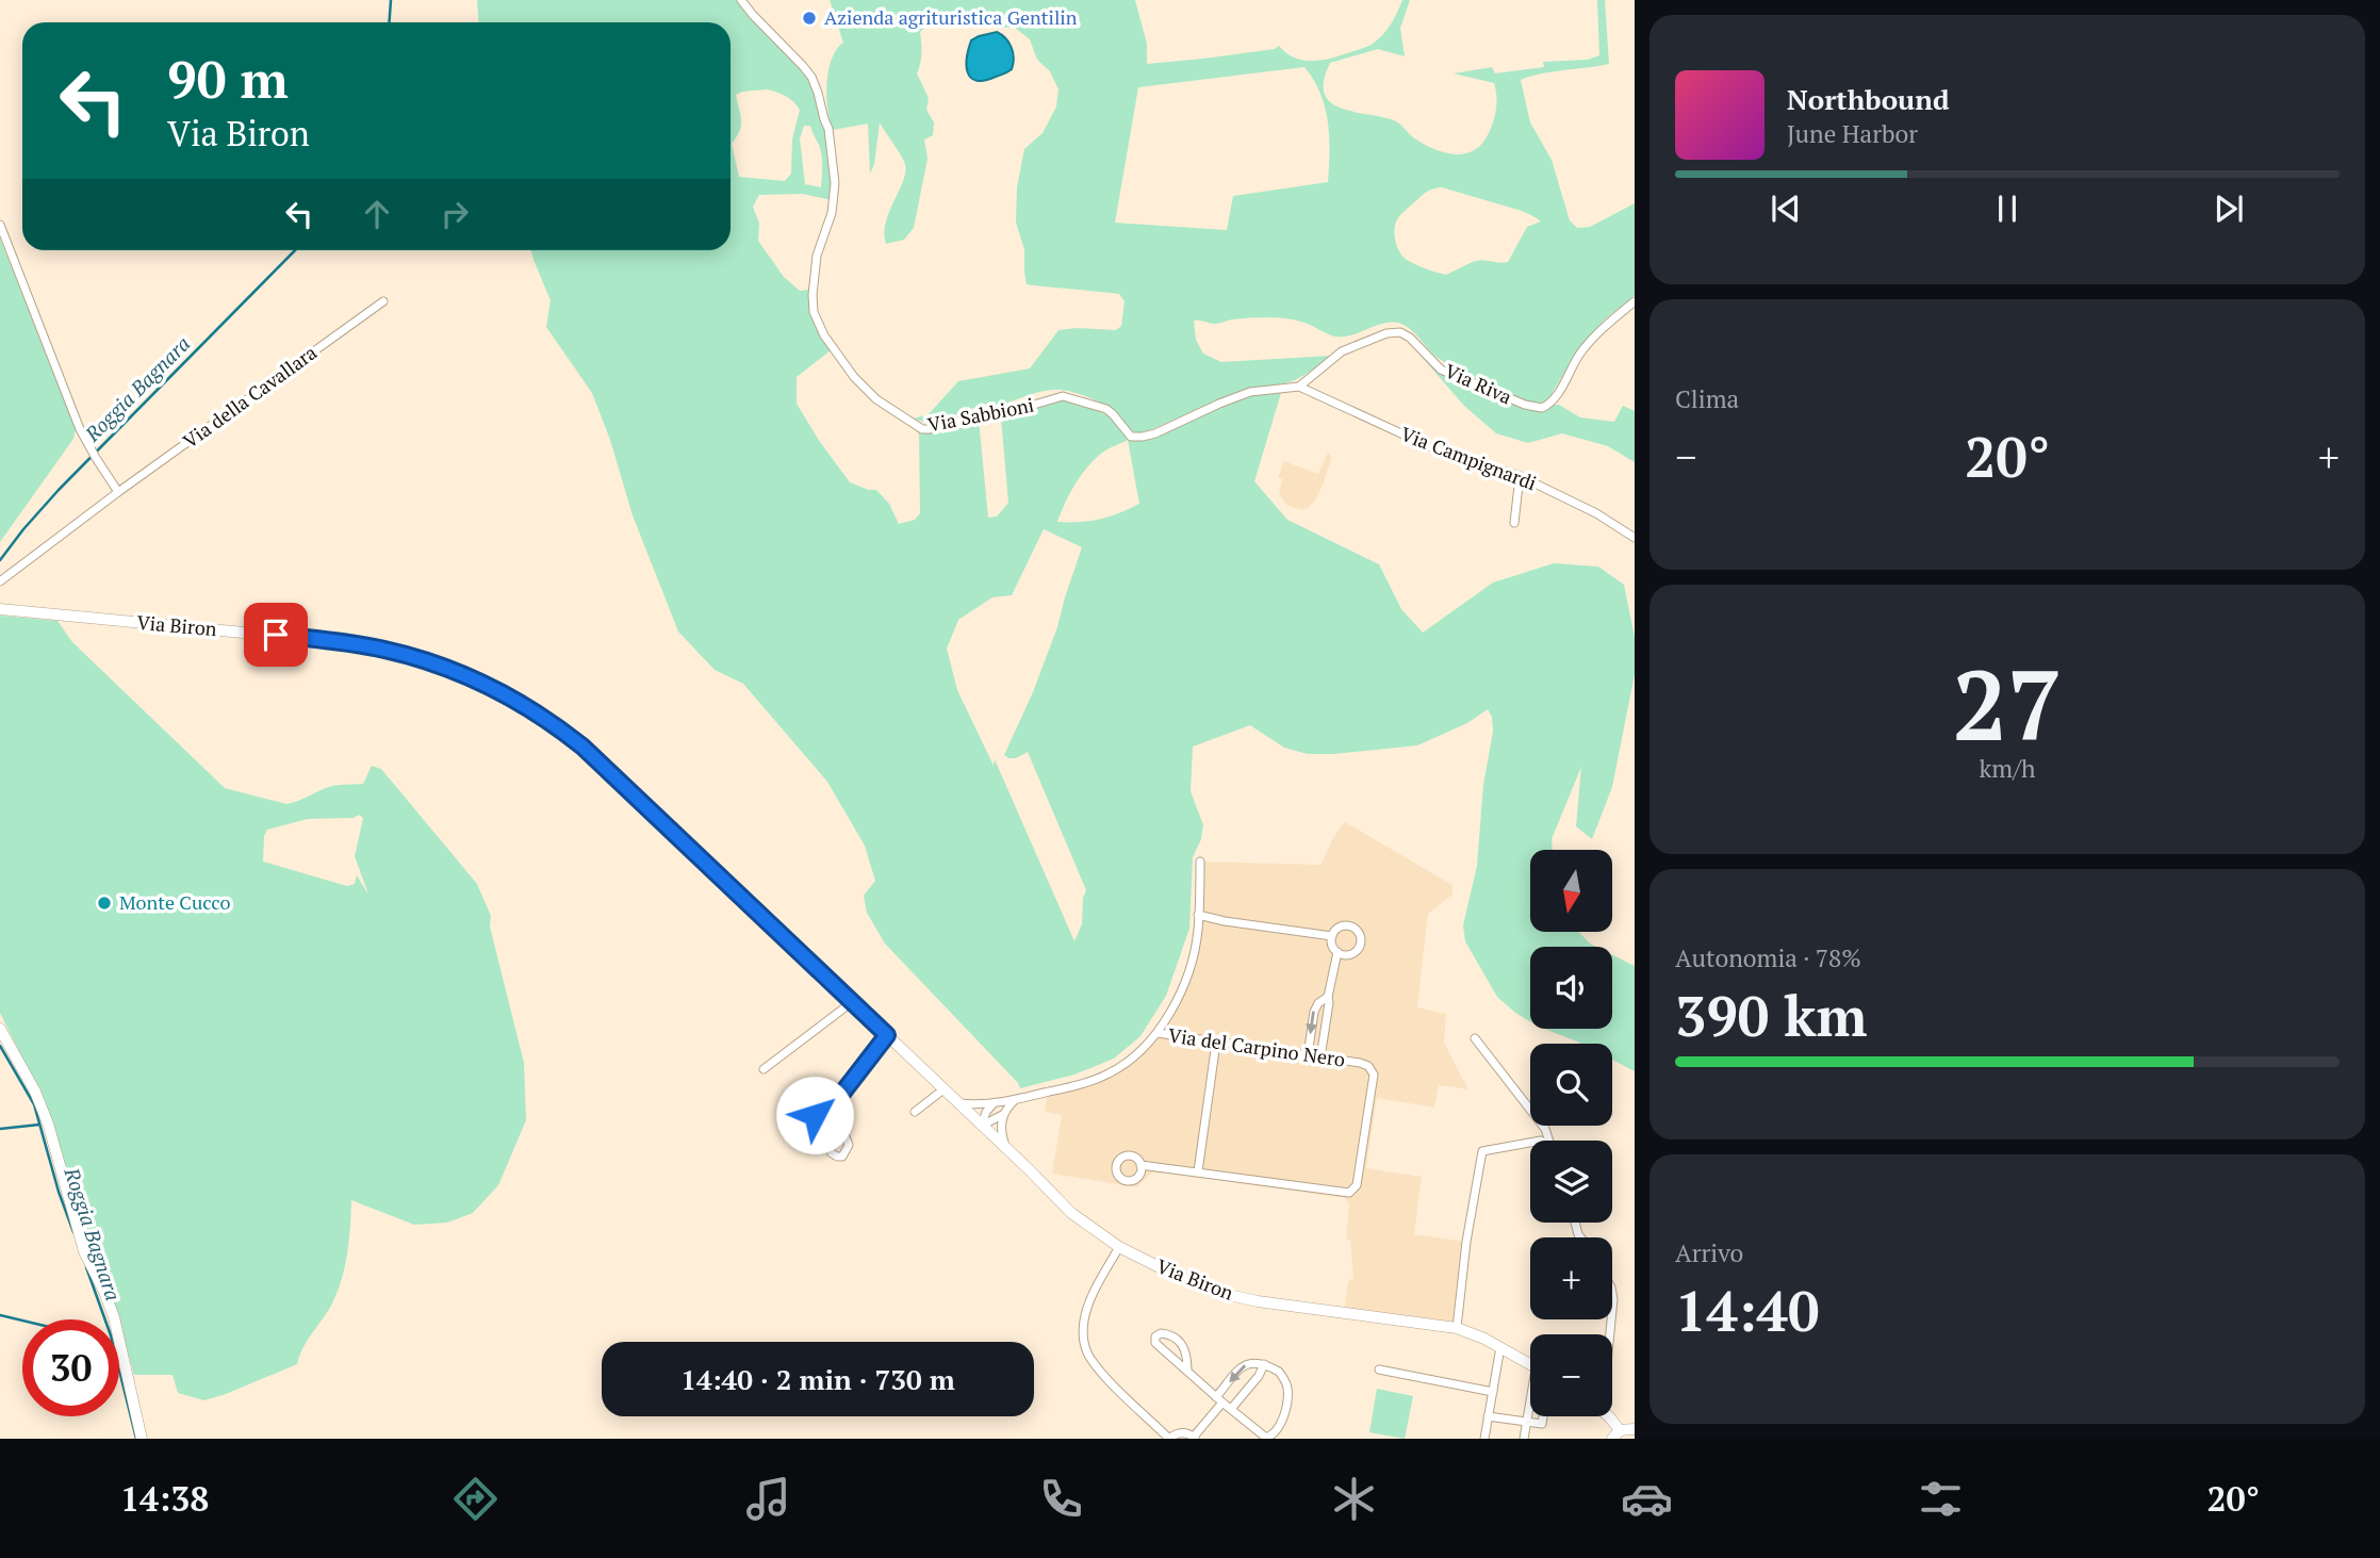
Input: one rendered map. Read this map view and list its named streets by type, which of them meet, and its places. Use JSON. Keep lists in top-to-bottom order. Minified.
{"streets":{"street":["Via Riva","Via della Cavallara","Via Sabbioni","Via Campignardi","Via Biron","Via del Carpino Nero"]},"crossings":[["Via Riva","Via Sabbioni"],["Via Riva","Via Campignardi"],["Via Sabbioni","Via Campignardi"]],"water":["Roggia Bagnara"],"places":["Azienda agrituristica Gentilin","Monte Cucco"],"north":"bottom","page":{"turn":["90 m","Via Biron"],"song":["Northbound","June Harbor"],"tile":["Clima",["27","km/h"],["Autonomia · 78%","390 km"],["Arrivo","14:40"]],"heat":["−","20°","+"],"map_buttons":["+","−"],"limit":"30","trip":"14:40 · 2 min · 730 m","tabs":["14:38","20°"]}}
